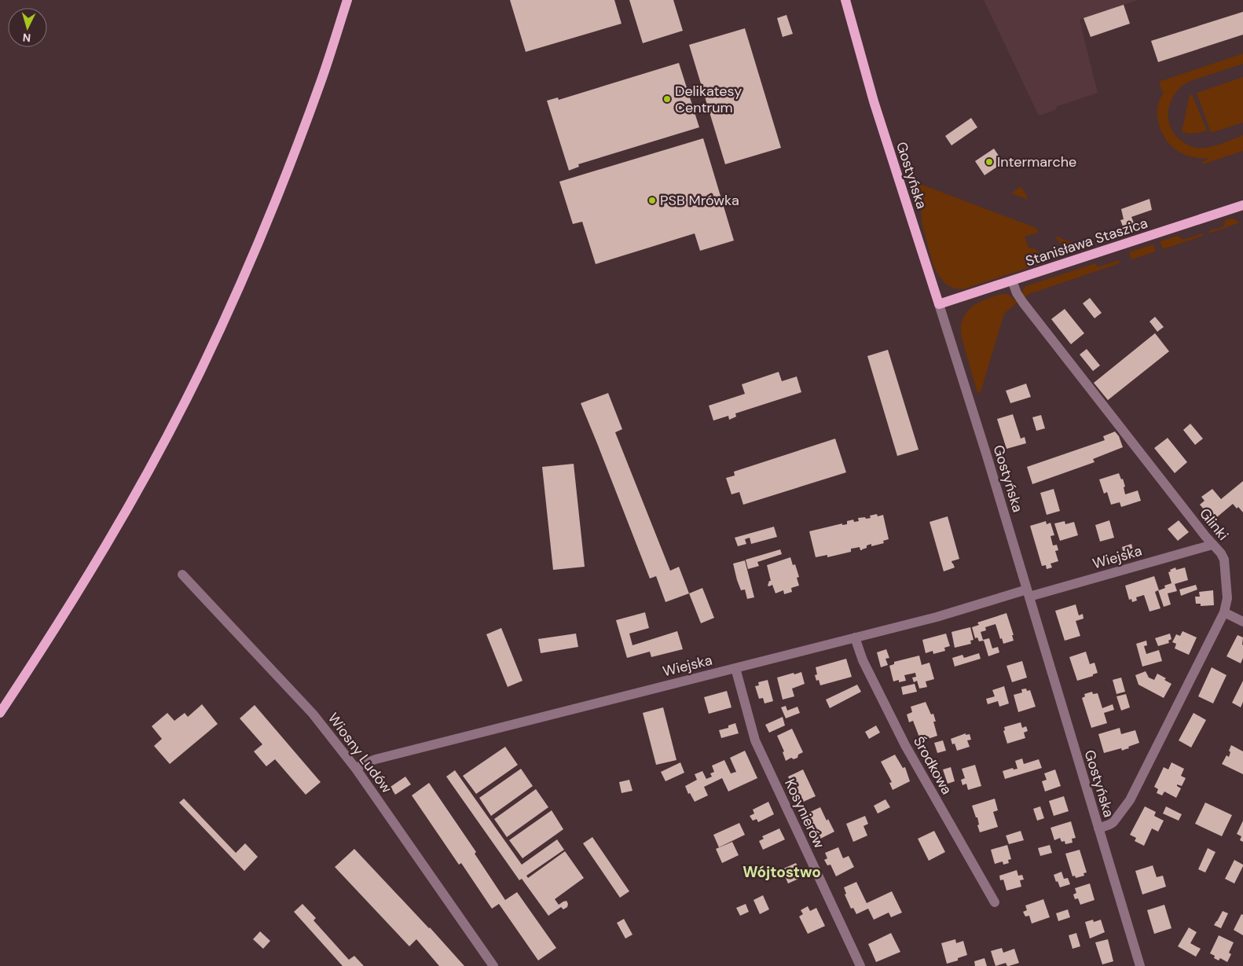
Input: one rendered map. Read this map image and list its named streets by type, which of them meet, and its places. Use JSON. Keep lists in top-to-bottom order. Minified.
{"streets":{"main road":["Gostyńska","Stanisława Staszica"],"street":["Glinki","Wiejska","Wiosny Ludów","Środkowa","Kosynierów"]},"crossings":[["Gostyńska","Stanisława Staszica"],["Gostyńska","Glinki"],["Gostyńska","Wiejska"],["Stanisława Staszica","Glinki"],["Glinki","Wiejska"],["Wiejska","Wiosny Ludów"],["Wiejska","Środkowa"],["Wiejska","Kosynierów"]],"districts":["Wójtostwo"],"places":["Delikatesy Centrum","Intermarche","PSB Mrówka"],"north":"bottom"}
